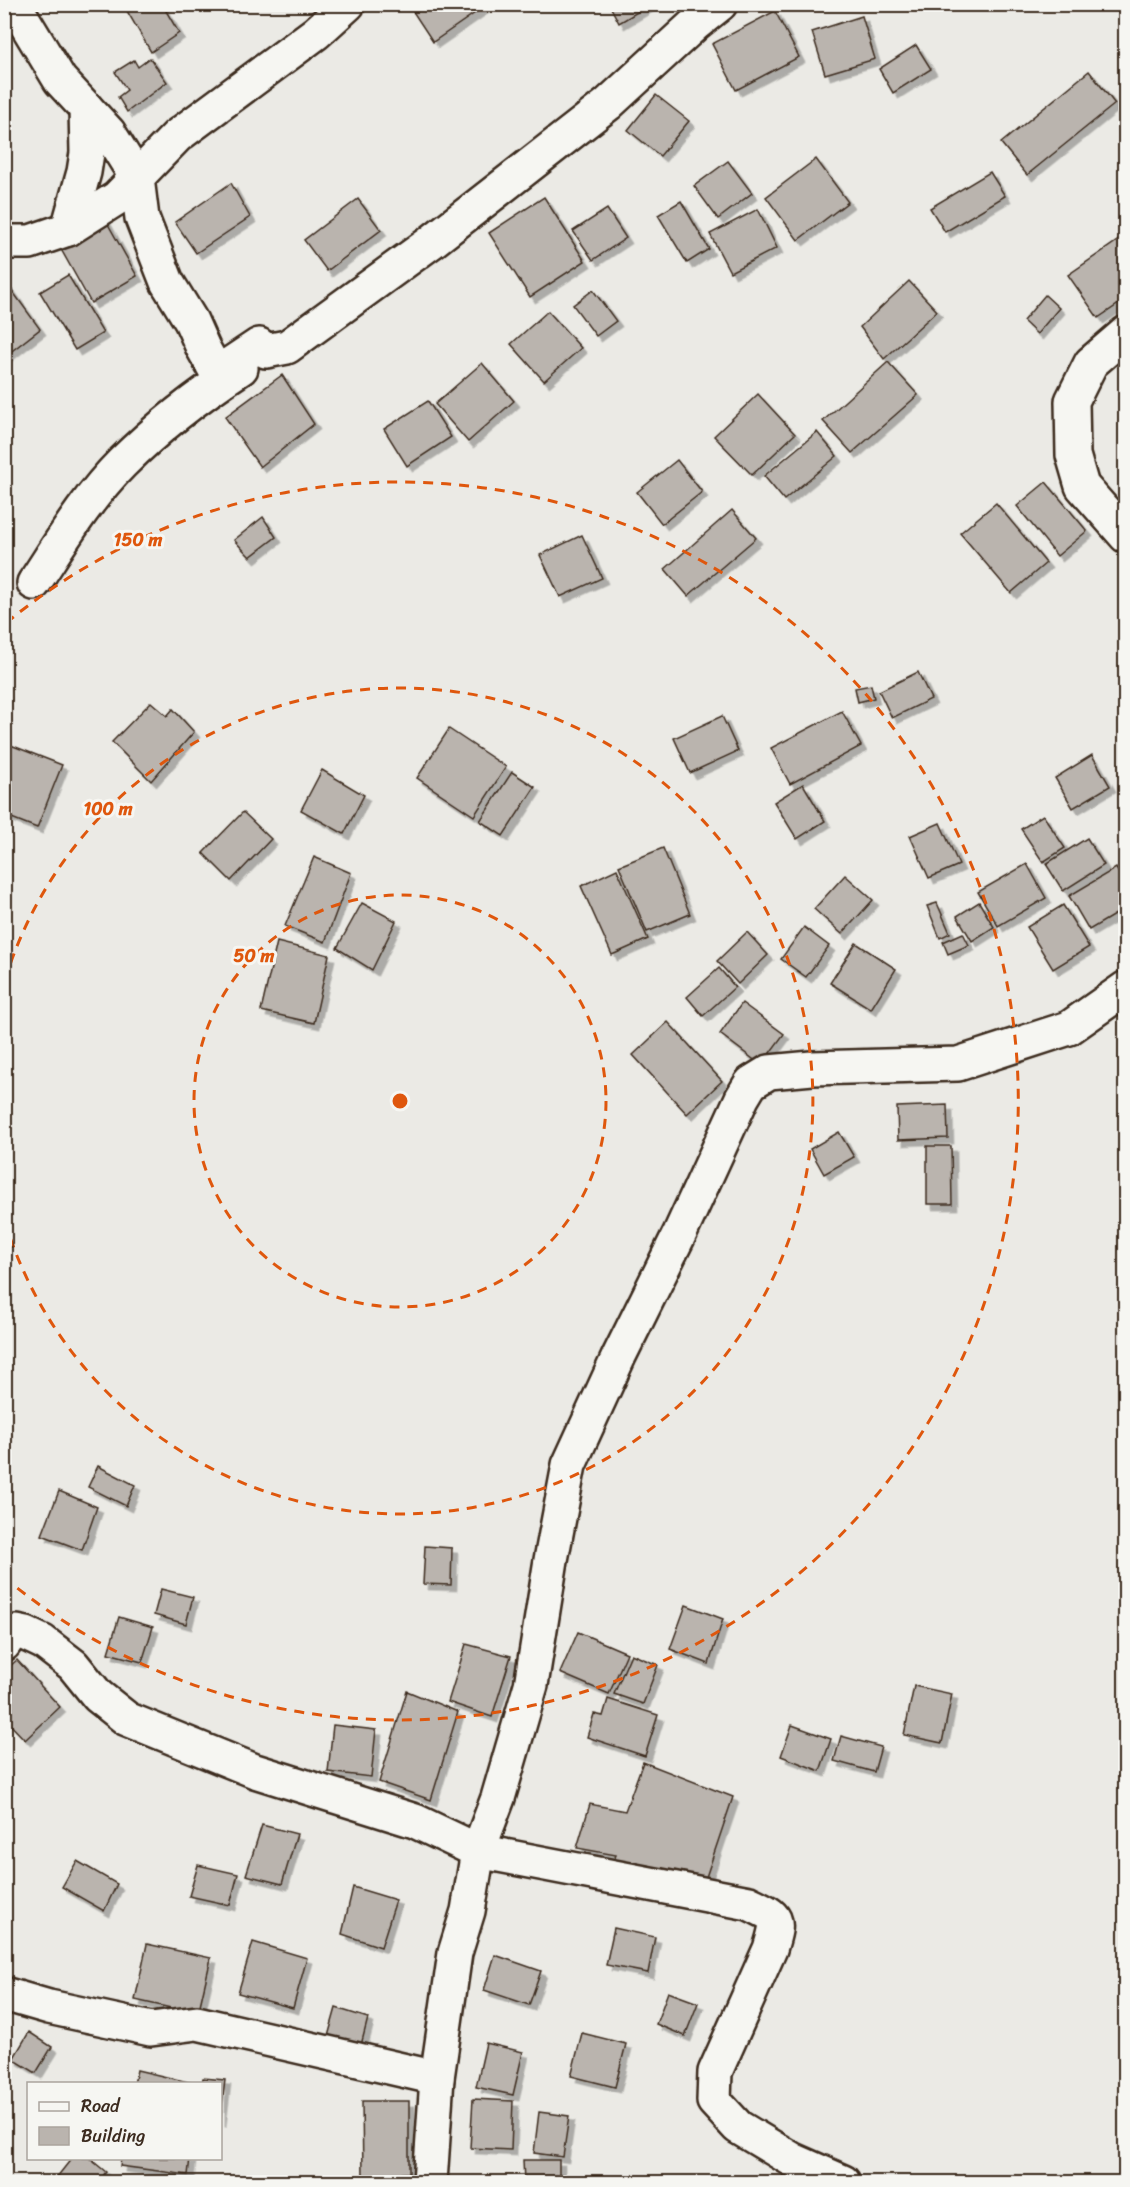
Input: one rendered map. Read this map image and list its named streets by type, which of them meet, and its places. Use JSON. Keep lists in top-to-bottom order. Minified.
{"legend":["Road","Building"],"rings":["150 m","100 m","50 m"]}
